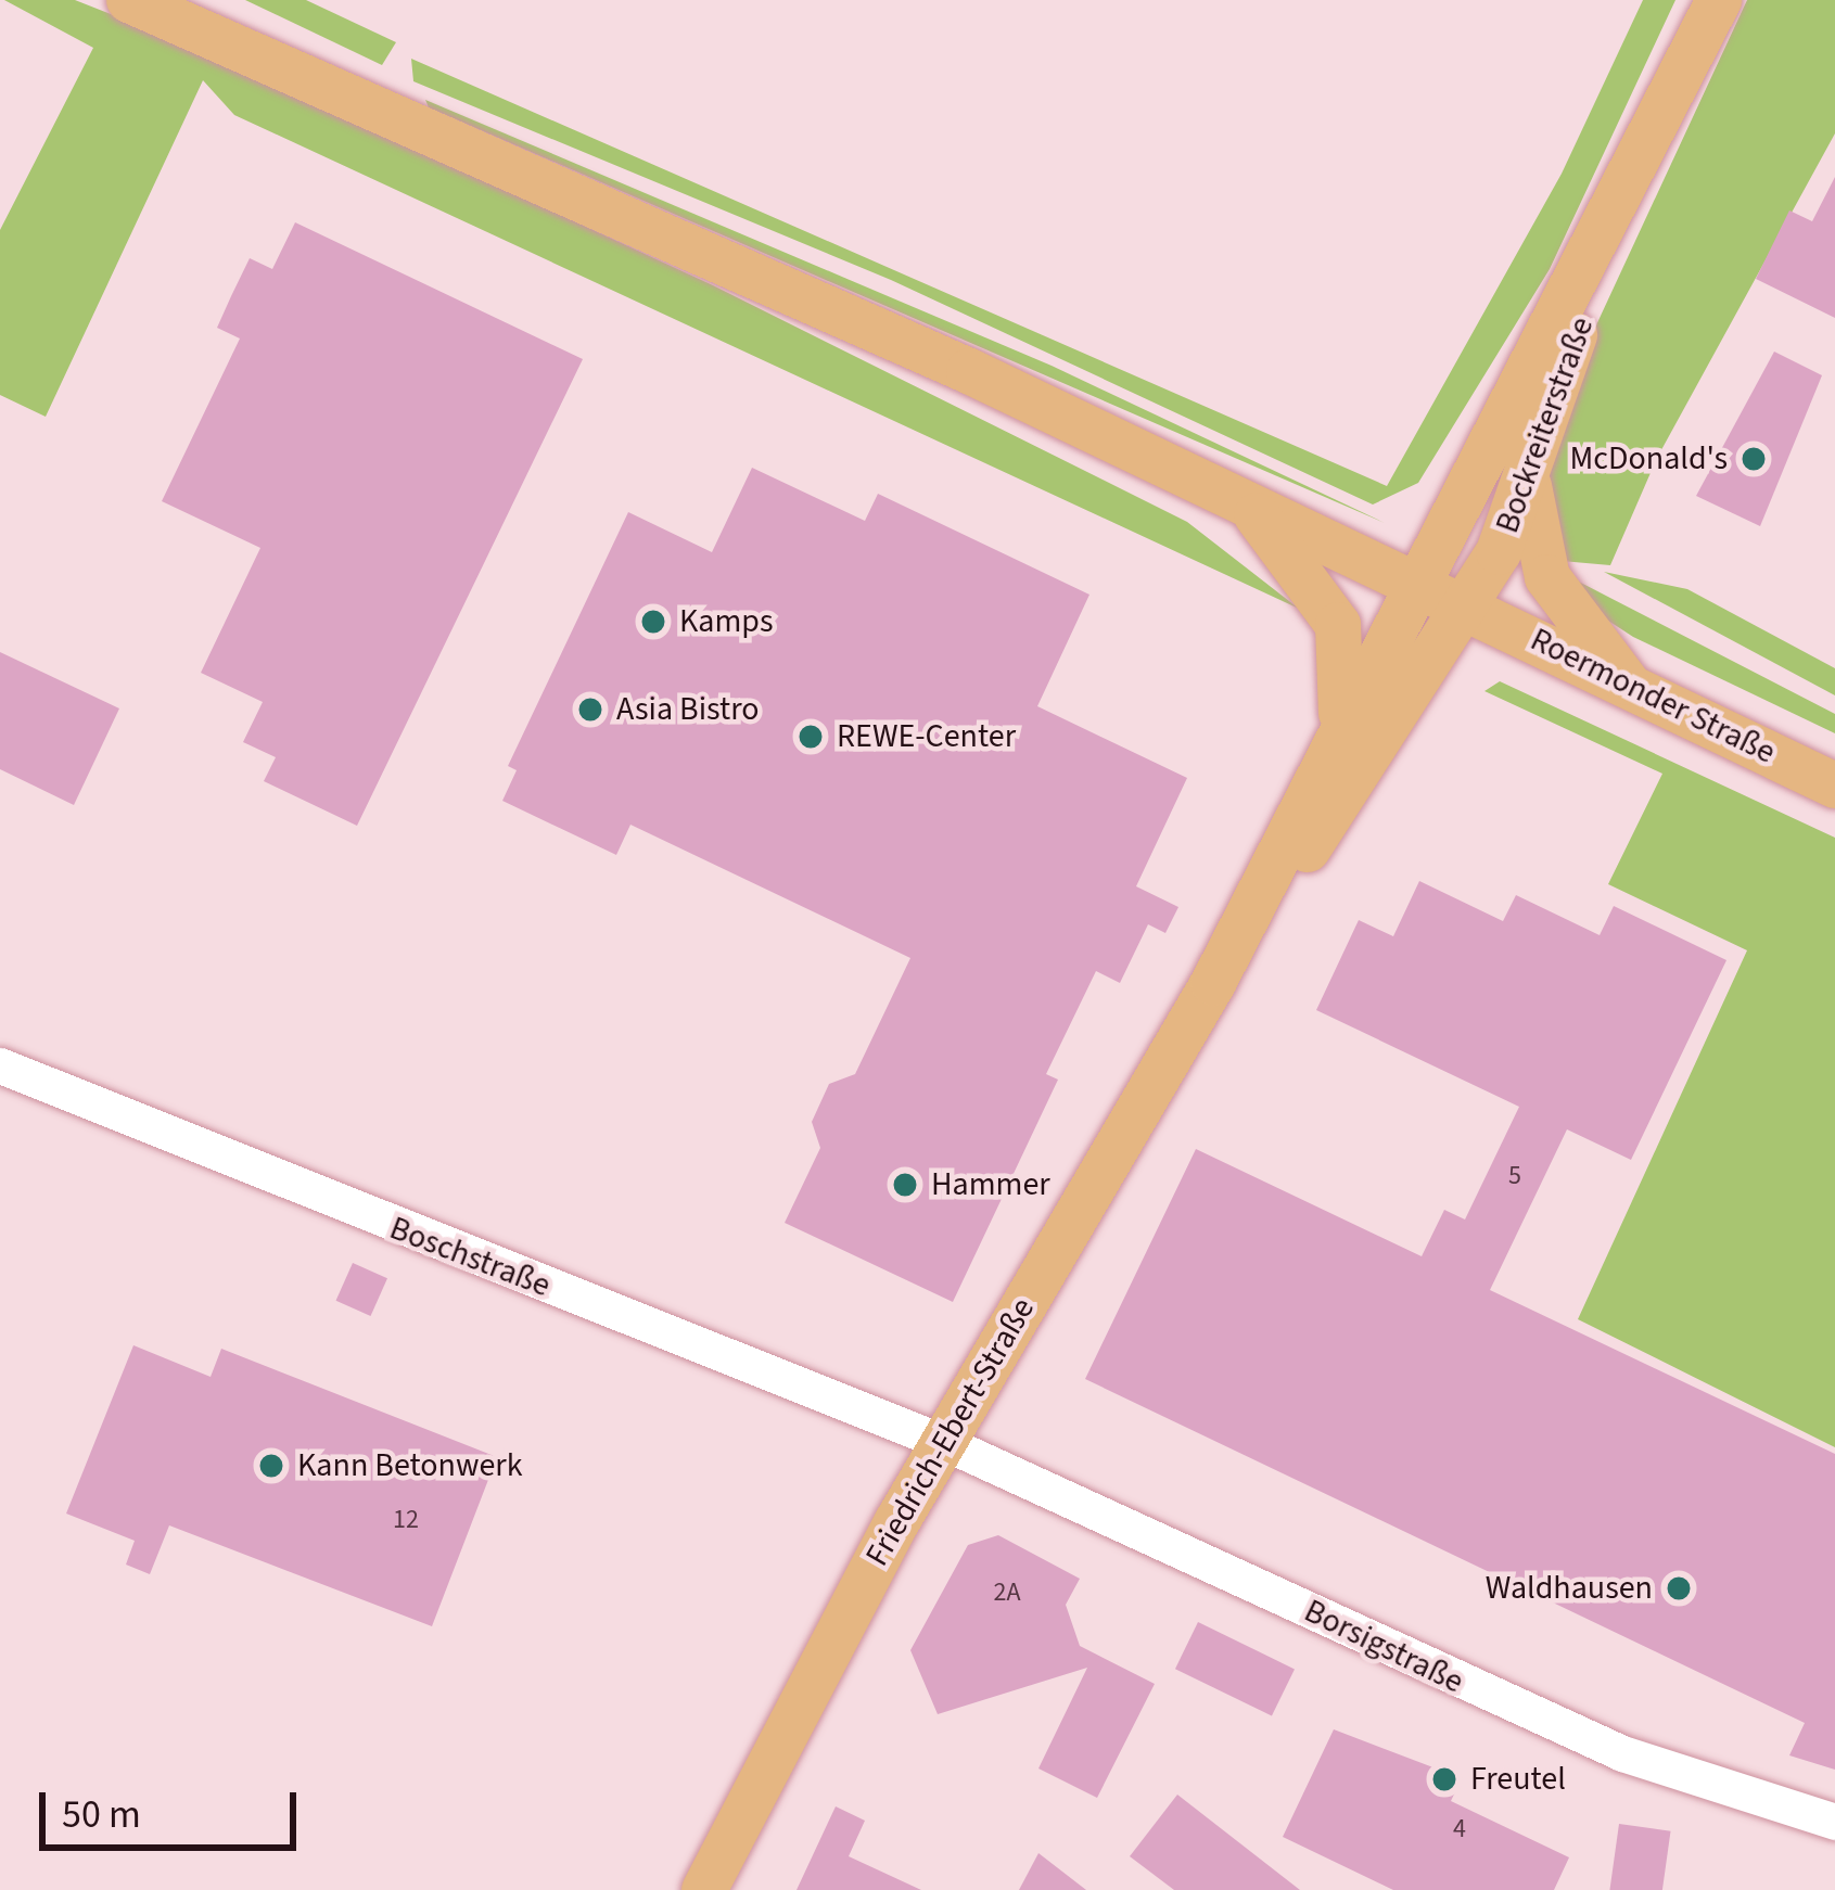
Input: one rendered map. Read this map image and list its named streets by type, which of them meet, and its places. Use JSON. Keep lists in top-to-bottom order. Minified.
{"streets":{"main road":["Bockreiterstraße","Roermonder Straße","Friedrich-Ebert-Straße"],"street":["Boschstraße","Borsigstraße"]},"crossings":[["Bockreiterstraße","Roermonder Straße"],["Bockreiterstraße","Friedrich-Ebert-Straße"],["Roermonder Straße","Friedrich-Ebert-Straße"],["Boschstraße","Friedrich-Ebert-Straße"],["Boschstraße","Borsigstraße"],["Friedrich-Ebert-Straße","Borsigstraße"]],"places":["McDonald's","Kamps","Asia Bistro","REWE-Center","Hammer","Kann Betonwerk","Waldhausen","Freutel"],"house_numbers":["5","12","2A","4"],"scale_bar":"50 m"}
